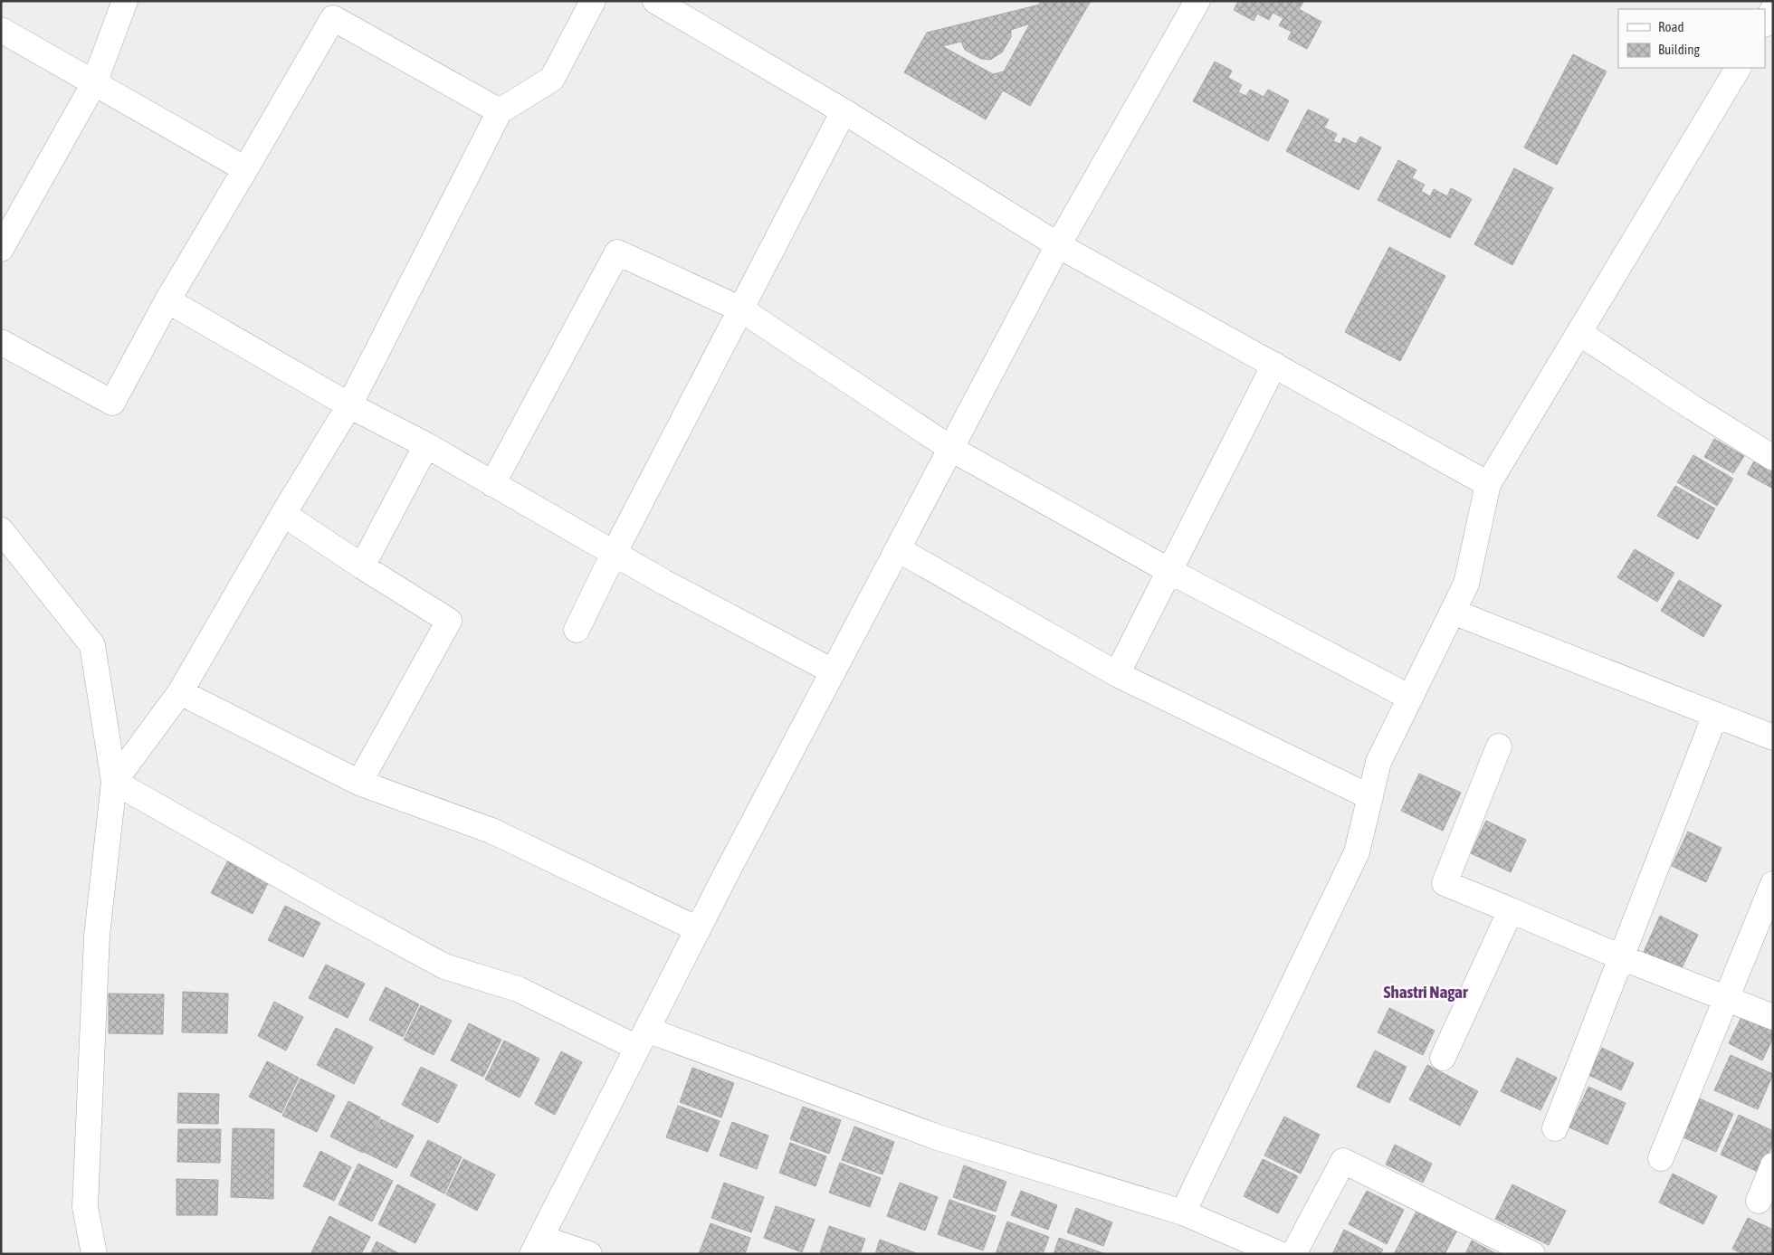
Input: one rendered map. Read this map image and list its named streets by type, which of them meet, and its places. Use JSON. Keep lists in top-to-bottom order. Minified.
{"districts":["Shastri Nagar"],"legend":["Road","Building"]}
